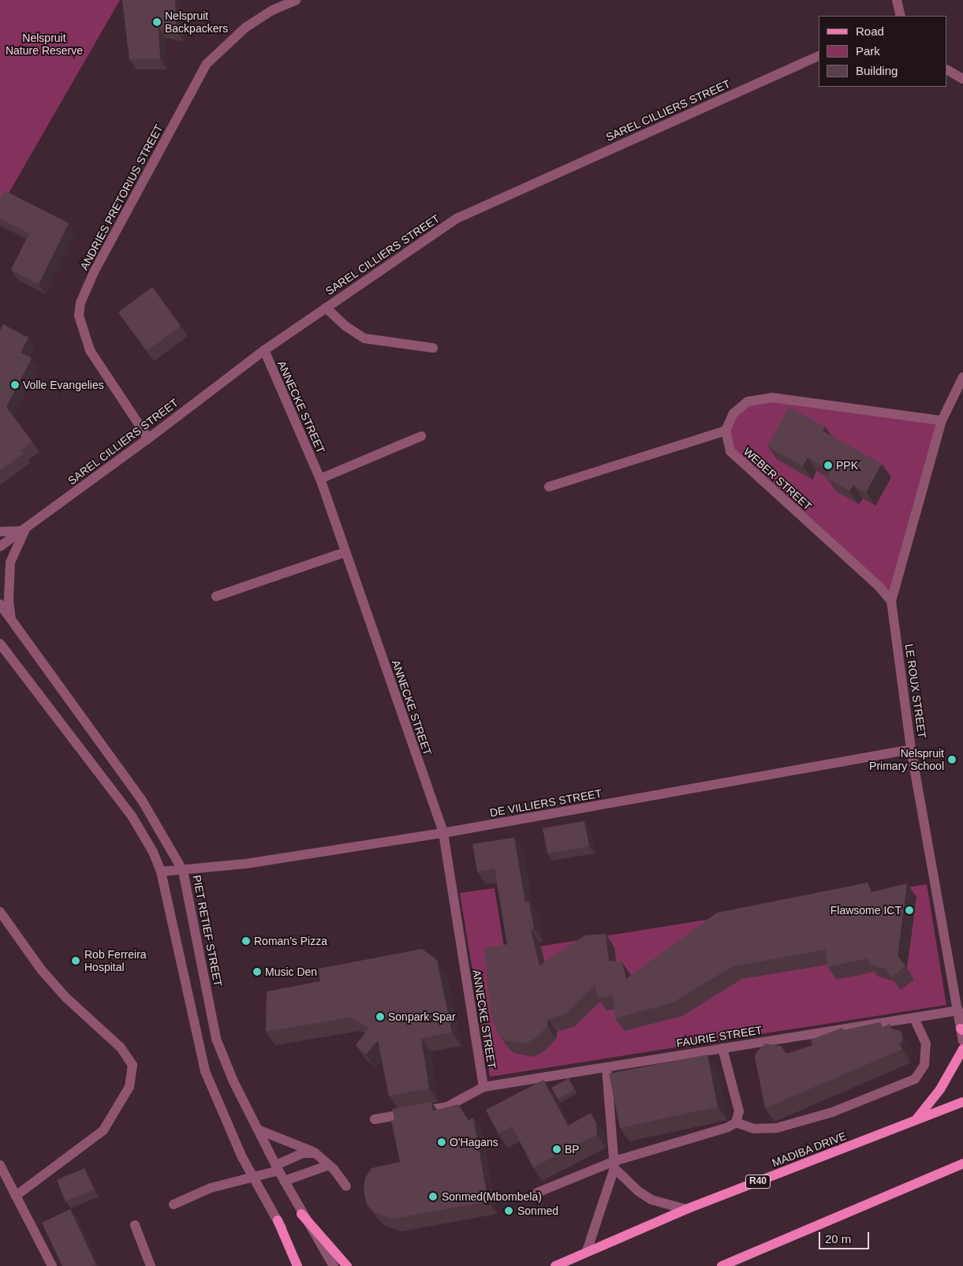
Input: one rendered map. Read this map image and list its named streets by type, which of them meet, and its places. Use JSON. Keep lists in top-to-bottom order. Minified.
{"streets":{"main road":["MADIBA DRIVE","R40"],"street":["SAREL CILLIERS STREET","ANDRIES PRETORIUS STREET","ANNECKE STREET","WEBER STREET","LE ROUX STREET","DE VILLIERS STREET","PIET RETIEF STREET","FAURIE STREET"]},"crossings":[["SAREL CILLIERS STREET","ANDRIES PRETORIUS STREET"],["SAREL CILLIERS STREET","ANNECKE STREET"],["ANNECKE STREET","DE VILLIERS STREET"],["ANNECKE STREET","FAURIE STREET"],["WEBER STREET","LE ROUX STREET"],["LE ROUX STREET","DE VILLIERS STREET"],["LE ROUX STREET","FAURIE STREET"],["DE VILLIERS STREET","PIET RETIEF STREET"]],"parks":["Nelspruit Nature Reserve"],"places":["Nelspruit Backpackers","Volle Evangelies","PPK","Nelspruit Primary School","Flawsome ICT","Roman's Pizza","Rob Ferreira Hospital","Music Den","Sonpark Spar","O'Hagans","BP","Sonmed(Mbombela)","Sonmed"],"legend":["Road","Park","Building"],"scale_bar":"20 m"}
